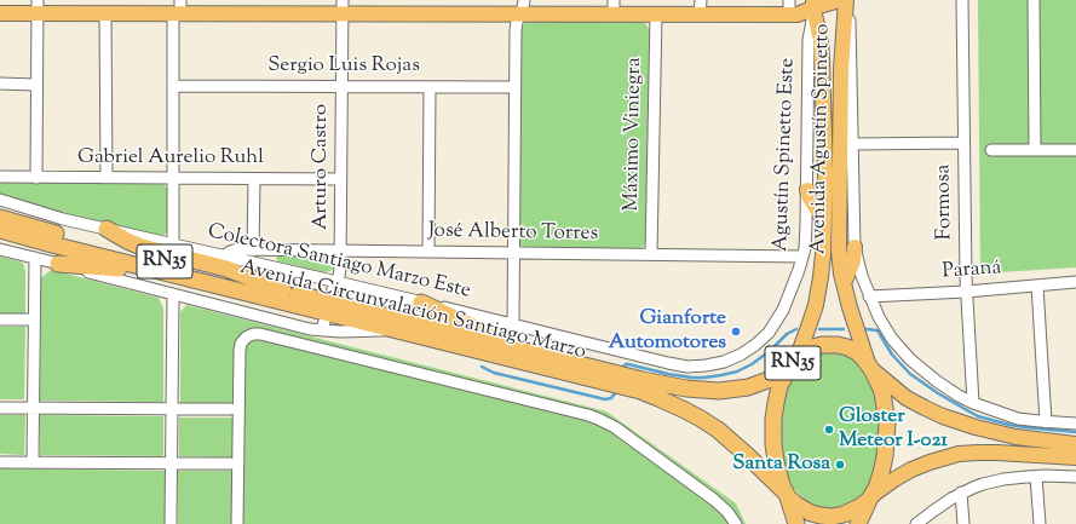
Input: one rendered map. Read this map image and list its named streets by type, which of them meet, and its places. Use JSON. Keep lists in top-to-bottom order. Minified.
{"streets":{"highway":["RN35","Avenida Circunvalación Santiago Marzo"],"main road":["Avenida Agustín Spinetto"],"street":["Sergio Luis Rojas","Máximo Viniegra","Agustín Spinetto Este","Gabriel Aurelio Ruhl","Arturo Castro","Formosa","José Alberto Torres","Colectora Santiago Marzo Este","Paraná"]},"crossings":[["Sergio Luis Rojas","Arturo Castro"],["Máximo Viniegra","José Alberto Torres"],["Avenida Agustín Spinetto","Agustín Spinetto Este"],["Avenida Agustín Spinetto","RN35"],["Avenida Agustín Spinetto","Avenida Circunvalación Santiago Marzo"],["Agustín Spinetto Este","José Alberto Torres"],["Agustín Spinetto Este","Colectora Santiago Marzo Este"],["Gabriel Aurelio Ruhl","Arturo Castro"],["Arturo Castro","José Alberto Torres"],["Arturo Castro","Colectora Santiago Marzo Este"],["Arturo Castro","Avenida Circunvalación Santiago Marzo"],["Formosa","Paraná"],["José Alberto Torres","Colectora Santiago Marzo Este"],["RN35","Avenida Circunvalación Santiago Marzo"]],"places":["Gianforte Automotores","Gloster Meteor I-021","Santa Rosa"]}
